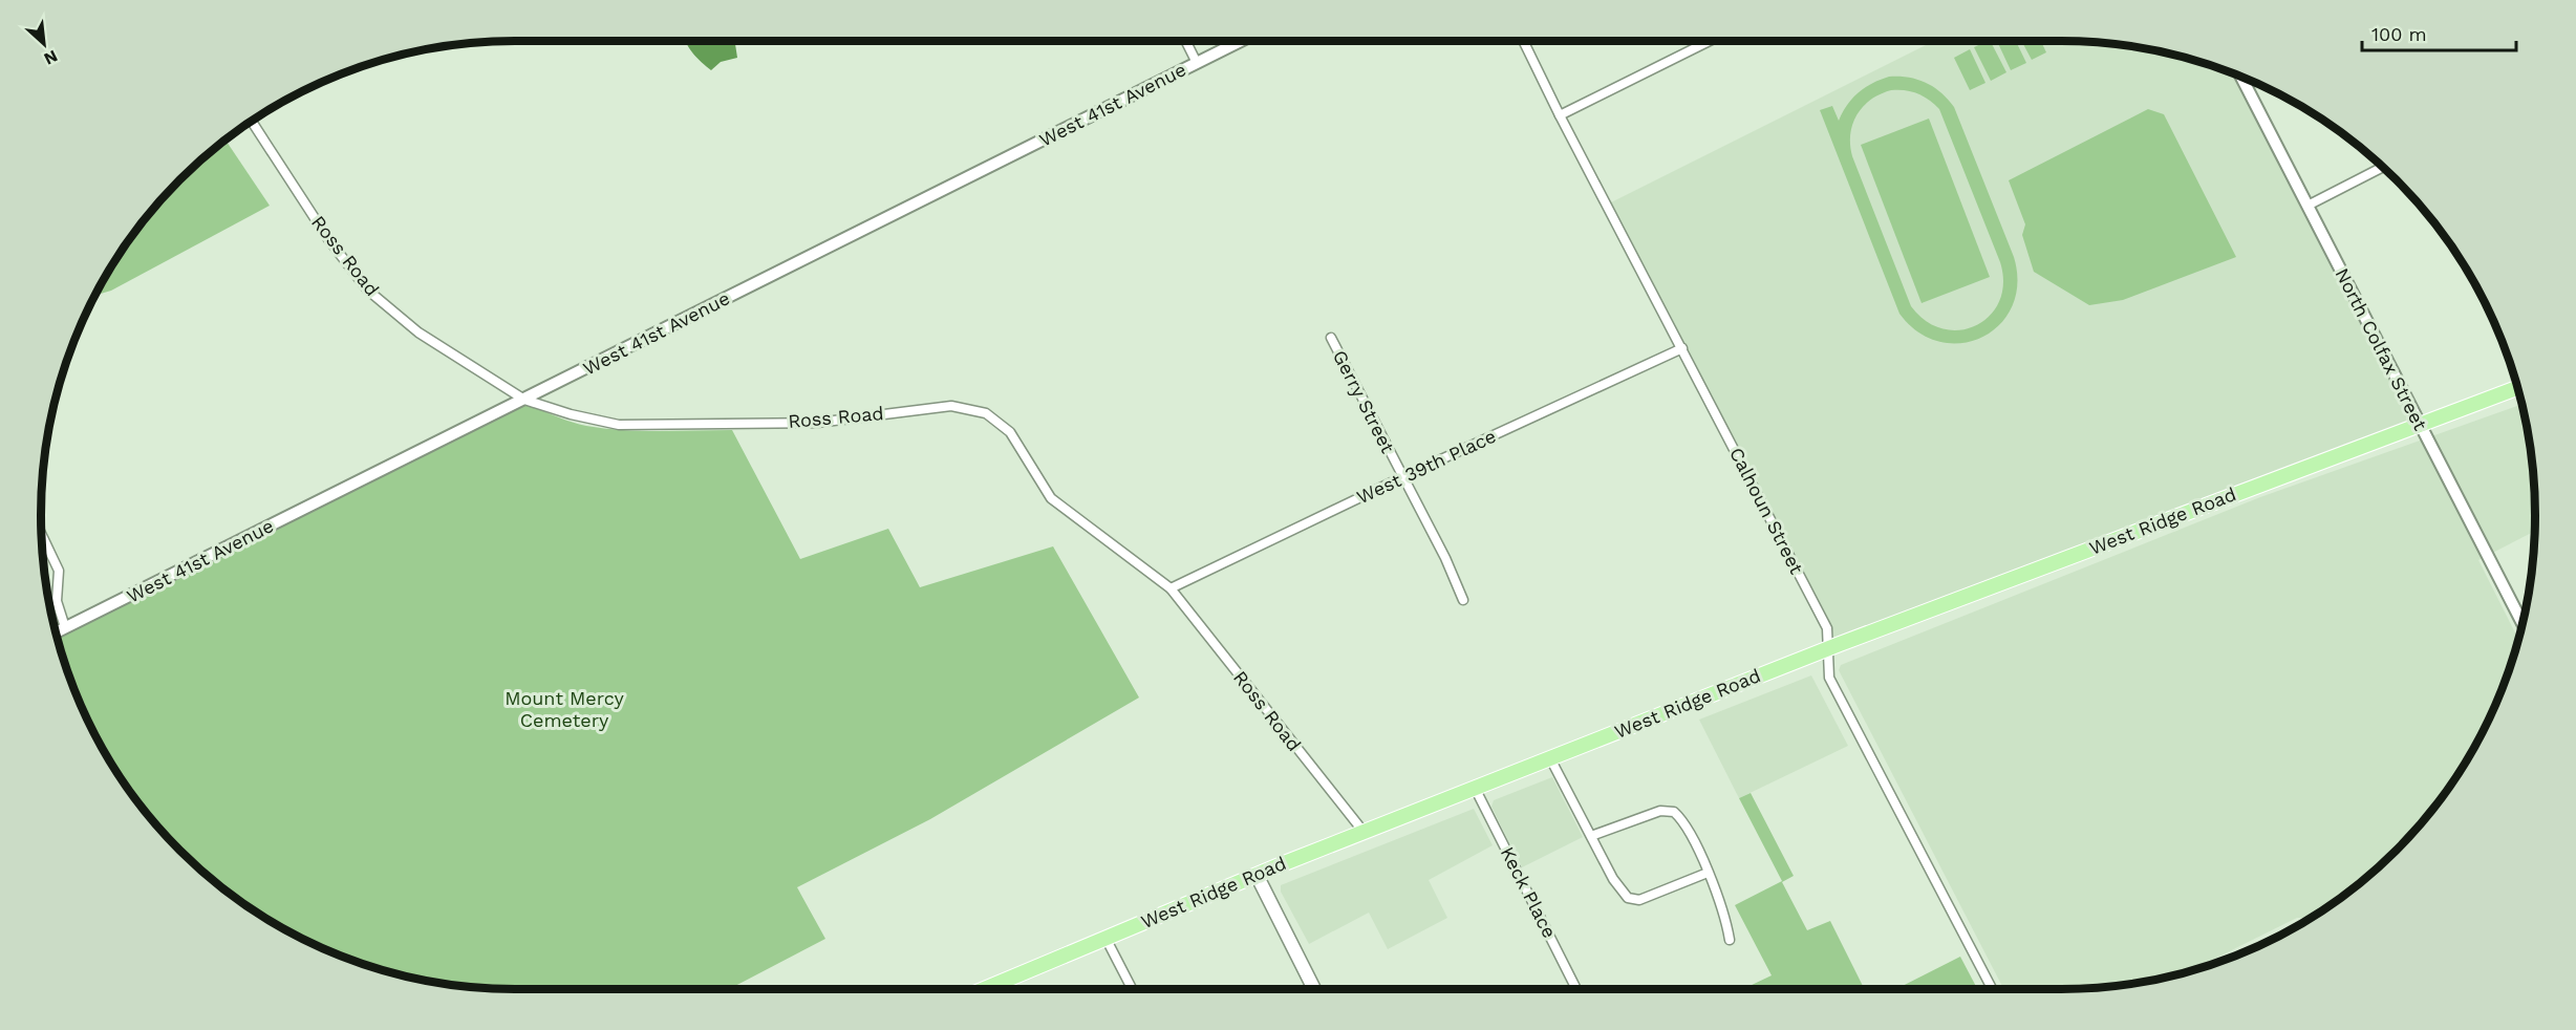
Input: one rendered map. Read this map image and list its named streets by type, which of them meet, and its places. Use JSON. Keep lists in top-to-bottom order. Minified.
{"streets":{"main road":["West Ridge Road"],"street":["West 41st Avenue","Ross Road","North Colfax Street","Gerry Street","West 39th Place","Calhoun Street","Keck Place"]},"crossings":[["West 41st Avenue","Ross Road"],["Ross Road","West 39th Place"],["Ross Road","West Ridge Road"],["North Colfax Street","West Ridge Road"],["Gerry Street","West 39th Place"],["West 39th Place","Calhoun Street"],["Calhoun Street","West Ridge Road"],["West Ridge Road","Keck Place"]],"parks":["Mount Mercy Cemetery"],"scale_bar":"100 m","north":"bottom right"}
